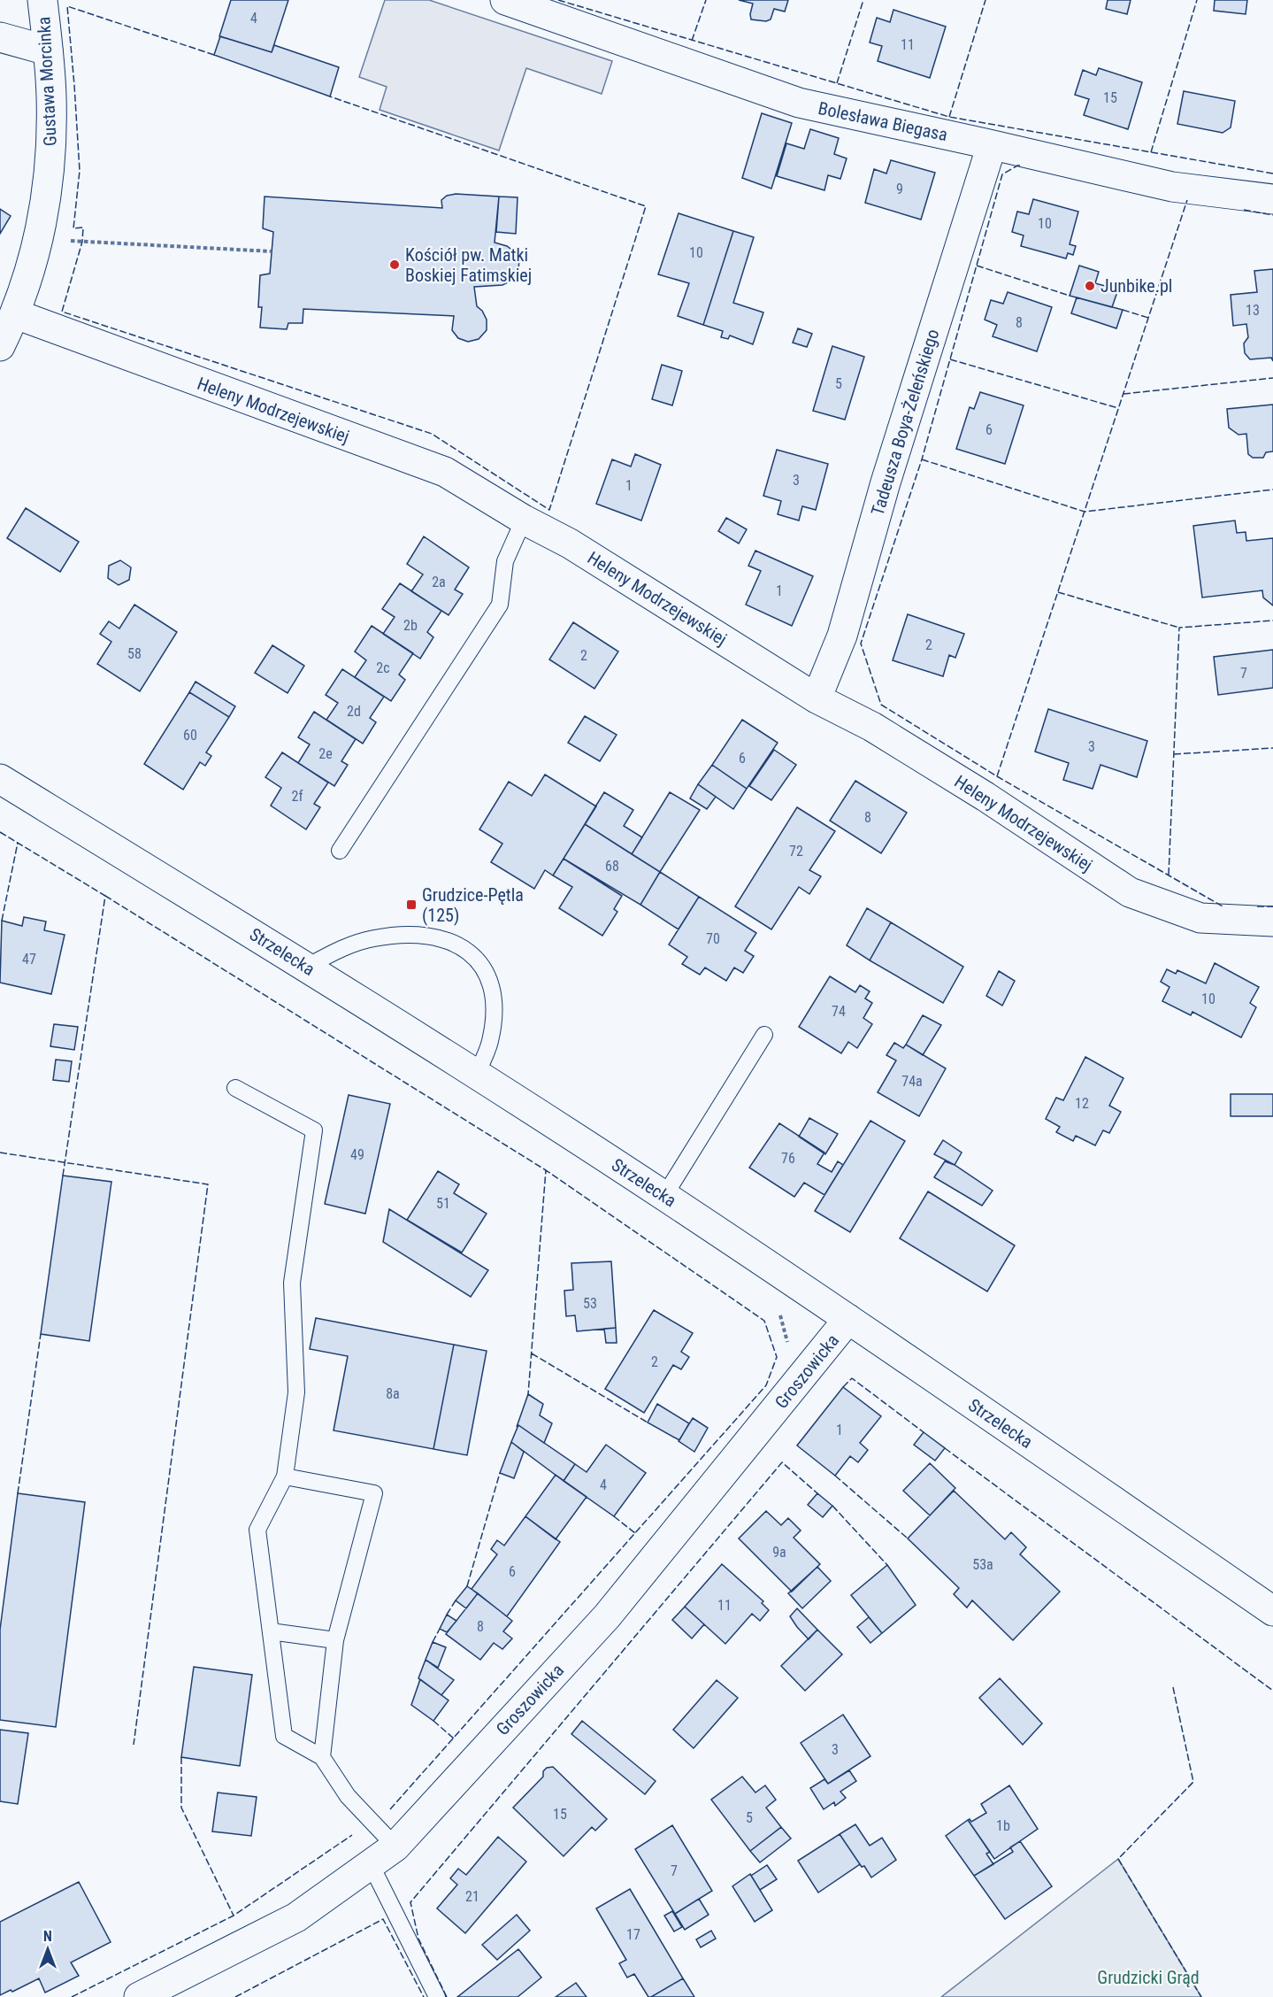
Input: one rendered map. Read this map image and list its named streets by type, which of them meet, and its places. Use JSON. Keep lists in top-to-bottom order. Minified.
{"streets":{"street":["Gustawa Morcinka","Bolesława Biegasa","Heleny Modrzejewskiej","Tadeusza Boya-Żeleńskiego","Strzelecka","Groszowicka"]},"crossings":[["Gustawa Morcinka","Heleny Modrzejewskiej"],["Bolesława Biegasa","Tadeusza Boya-Żeleńskiego"],["Heleny Modrzejewskiej","Tadeusza Boya-Żeleńskiego"],["Strzelecka","Groszowicka"]],"parks":["Grudzicki Grąd"],"places":{"other":["Kościół pw. Matki Boskiej Fatimskiej","Junbike.pl"],"transit":["Grudzice-Pętla (125)"]},"house_numbers":["4","11","15","9","10","10","13","8","5","6","3","1","2a","1","2b","2","58","2","2c","7","2d","60","3","2e","6","2f","8","72","68","70","47","10","74","74a","12","49","76","51","53","2","8a","1","4","9a","53a","6","11","8","3","15","5","1b","7","21","17"],"north":"top"}
